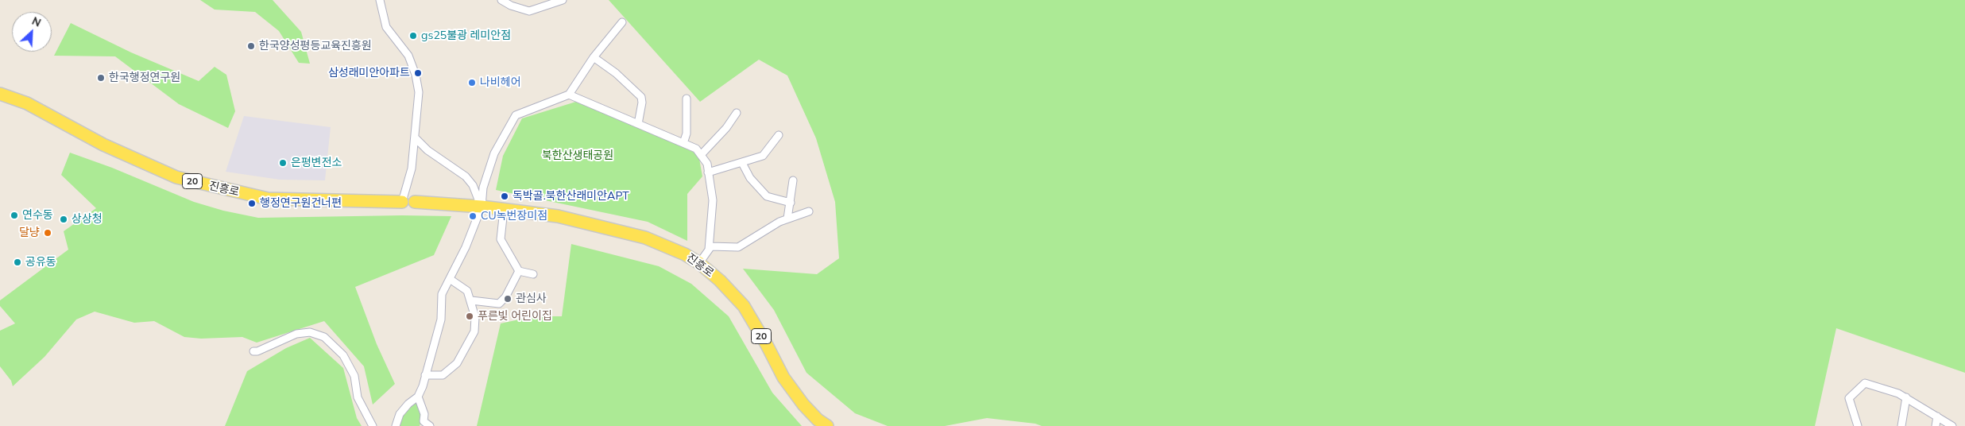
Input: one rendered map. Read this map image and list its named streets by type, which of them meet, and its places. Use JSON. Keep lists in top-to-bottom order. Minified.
{"streets":{"main road":["20","진흥로"]},"parks":["북한산생태공원"],"places":["gs25불광 레미안점","한국양성평등교육진흥원","삼성래미안아파트","한국행정연구원","나비헤어","은평변전소","독박골.북한산래미안APT","행정연구원건너편","연수동","CU녹번장미점","상상청","달냥","공유동","관심사","푸른빛 어린이집"],"north":"top right"}
